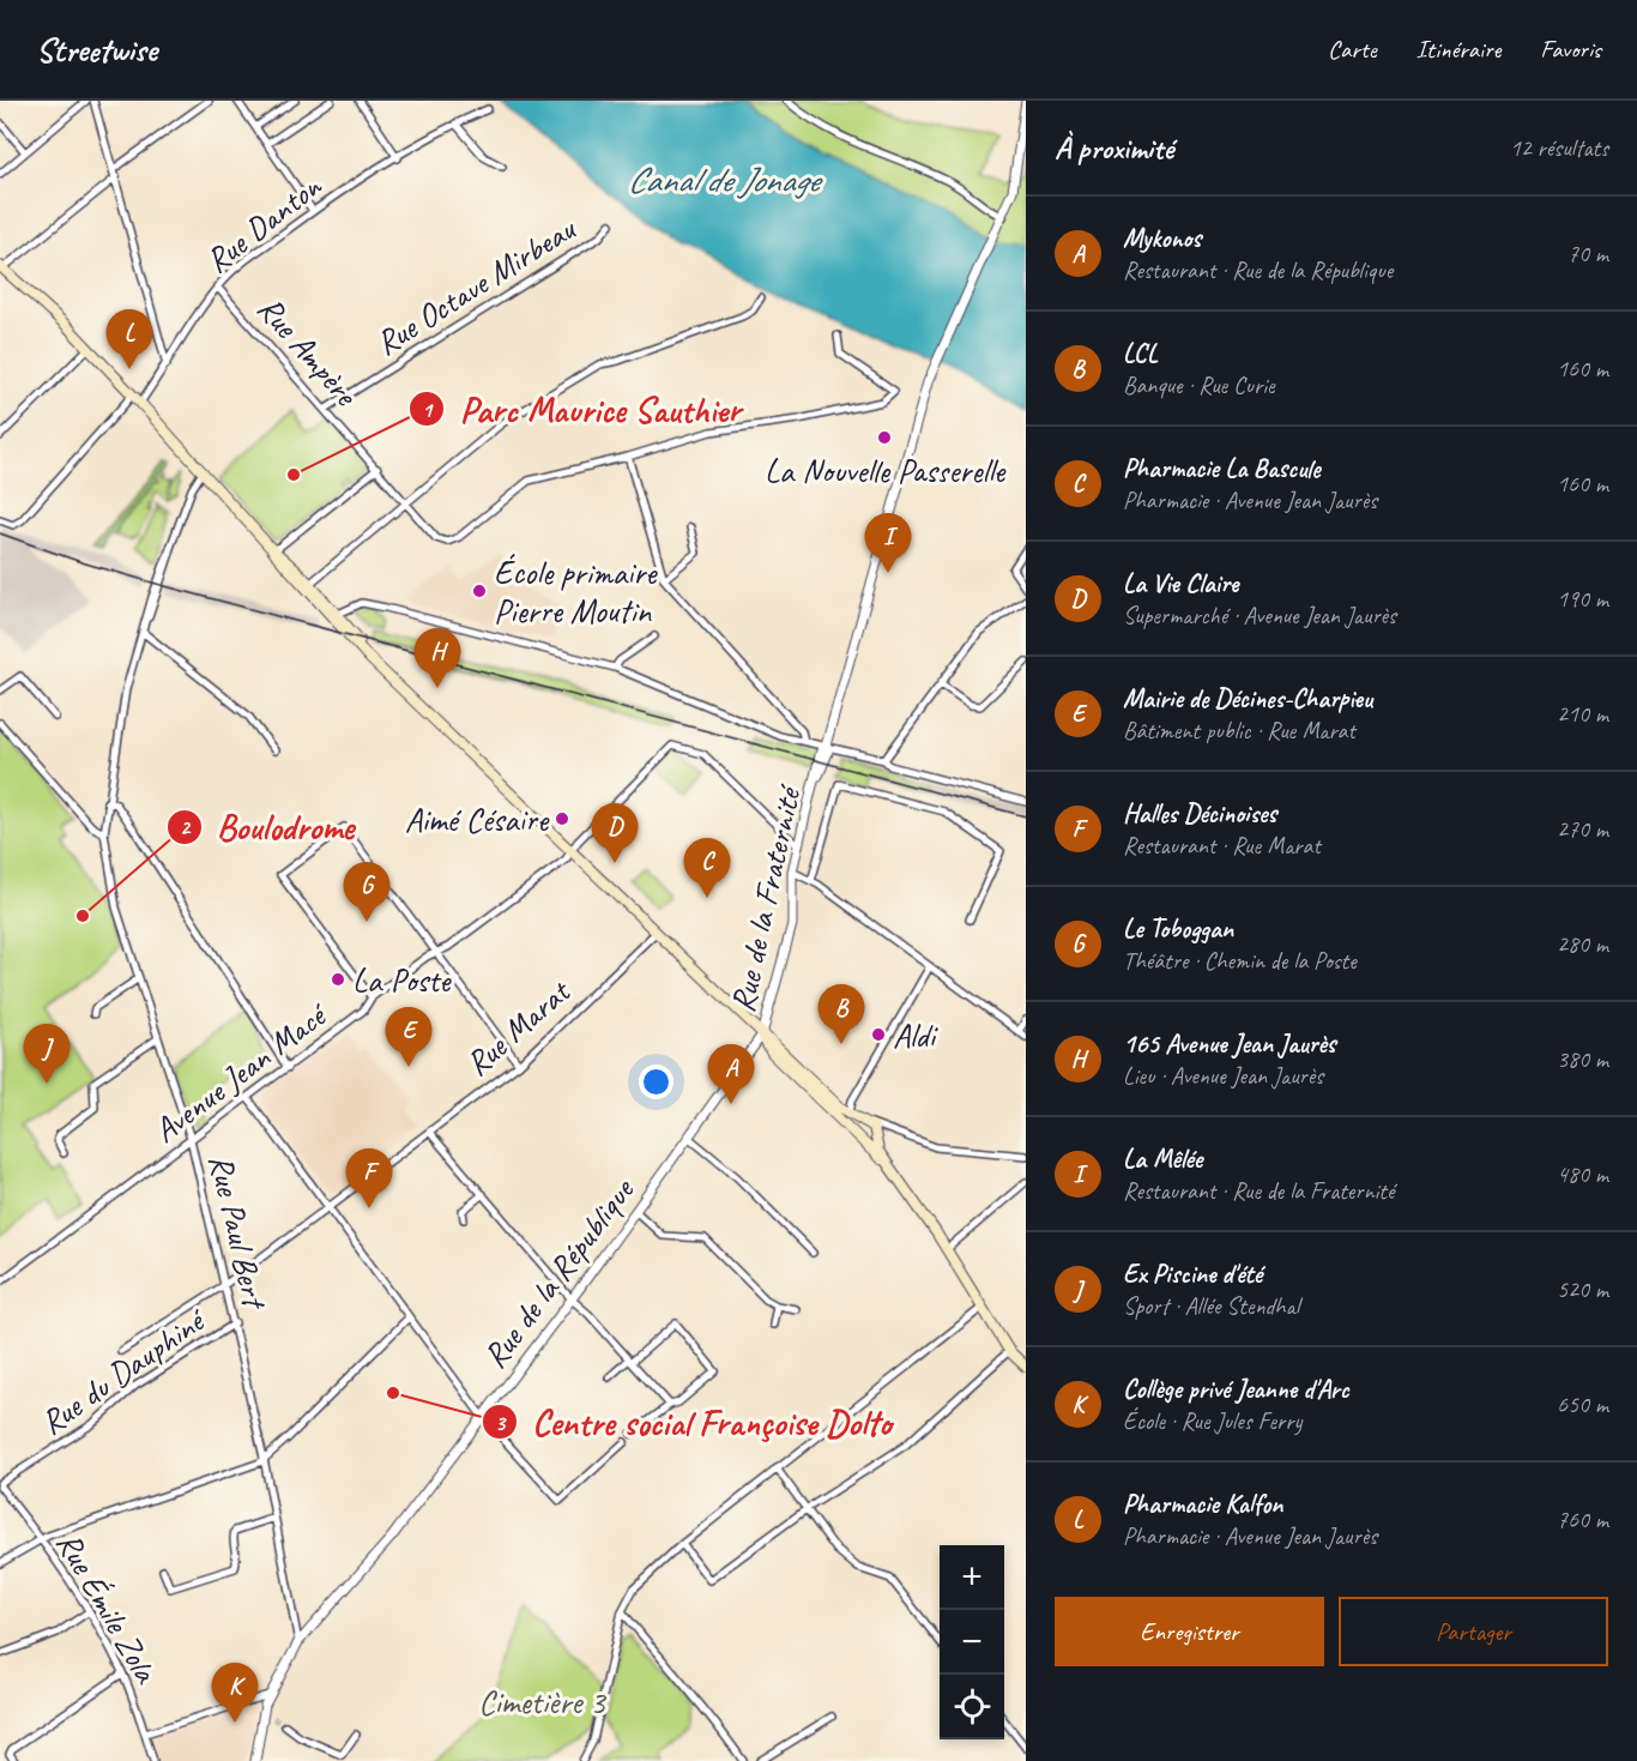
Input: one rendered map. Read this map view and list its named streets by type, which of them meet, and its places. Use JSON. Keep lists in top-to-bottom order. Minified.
{"streets":{"street":["Rue Danton","Rue Octave Mirbeau","Rue Ampère","Rue de la Fraternité","Rue Marat","Avenue Jean Macé","Rue Paul Bert","Rue de la République","Rue du Dauphiné","Rue Émile Zola"]},"crossings":[["Rue Danton","Rue Ampère"],["Rue Octave Mirbeau","Rue Ampère"],["Rue de la Fraternité","Avenue Jean Macé"],["Rue de la Fraternité","Rue de la République"],["Rue Marat","Rue Paul Bert"],["Avenue Jean Macé","Rue Paul Bert"],["Rue Paul Bert","Rue de la République"],["Rue Paul Bert","Rue du Dauphiné"],["Rue du Dauphiné","Rue Émile Zola"]],"water":["Canal de Jonage"],"parks":["Cimetière 3"],"places":["La Nouvelle Passerelle","Parc Maurice Sauthier","École primaire Pierre Moutin","Aimé Césaire","Boulodrome","La Poste","Aldi","Centre social Françoise Dolto"],"page":{"header":"Streetwise","nav":["Carte","Itinéraire","Favoris"],"heading":["À proximité","12 résultats"],"list":[{"mark":"A","name":"Mykonos","note":"Restaurant · Rue de la République","value":"70 m"},{"mark":"B","name":"LCL","note":"Banque · Rue Curie","value":"160 m"},{"mark":"C","name":"Pharmacie La Bascule","note":"Pharmacie · Avenue Jean Jaurès","value":"160 m"},{"mark":"D","name":"La Vie Claire","note":"Supermarché · Avenue Jean Jaurès","value":"190 m"},{"mark":"E","name":"Mairie de Décines-Charpieu","note":"Bâtiment public · Rue Marat","value":"210 m"},{"mark":"F","name":"Halles Décinoises","note":"Restaurant · Rue Marat","value":"270 m"},{"mark":"G","name":"Le Toboggan","note":"Théâtre · Chemin de la Poste","value":"280 m"},{"mark":"H","name":"165 Avenue Jean Jaurès","note":"Lieu · Avenue Jean Jaurès","value":"380 m"},{"mark":"I","name":"La Mêlée","note":"Restaurant · Rue de la Fraternité","value":"480 m"},{"mark":"J","name":"Ex Piscine d'été","note":"Sport · Allée Stendhal","value":"520 m"},{"mark":"K","name":"Collège privé Jeanne d'Arc","note":"École · Rue Jules Ferry","value":"650 m"},{"mark":"L","name":"Pharmacie Kalfon","note":"Pharmacie · Avenue Jean Jaurès","value":"760 m"}],"pins":["L","I","H","D","C","G","B","E","J","A","F","K"],"map_buttons":["+","−"],"buttons":["Enregistrer","Partager"]}}
